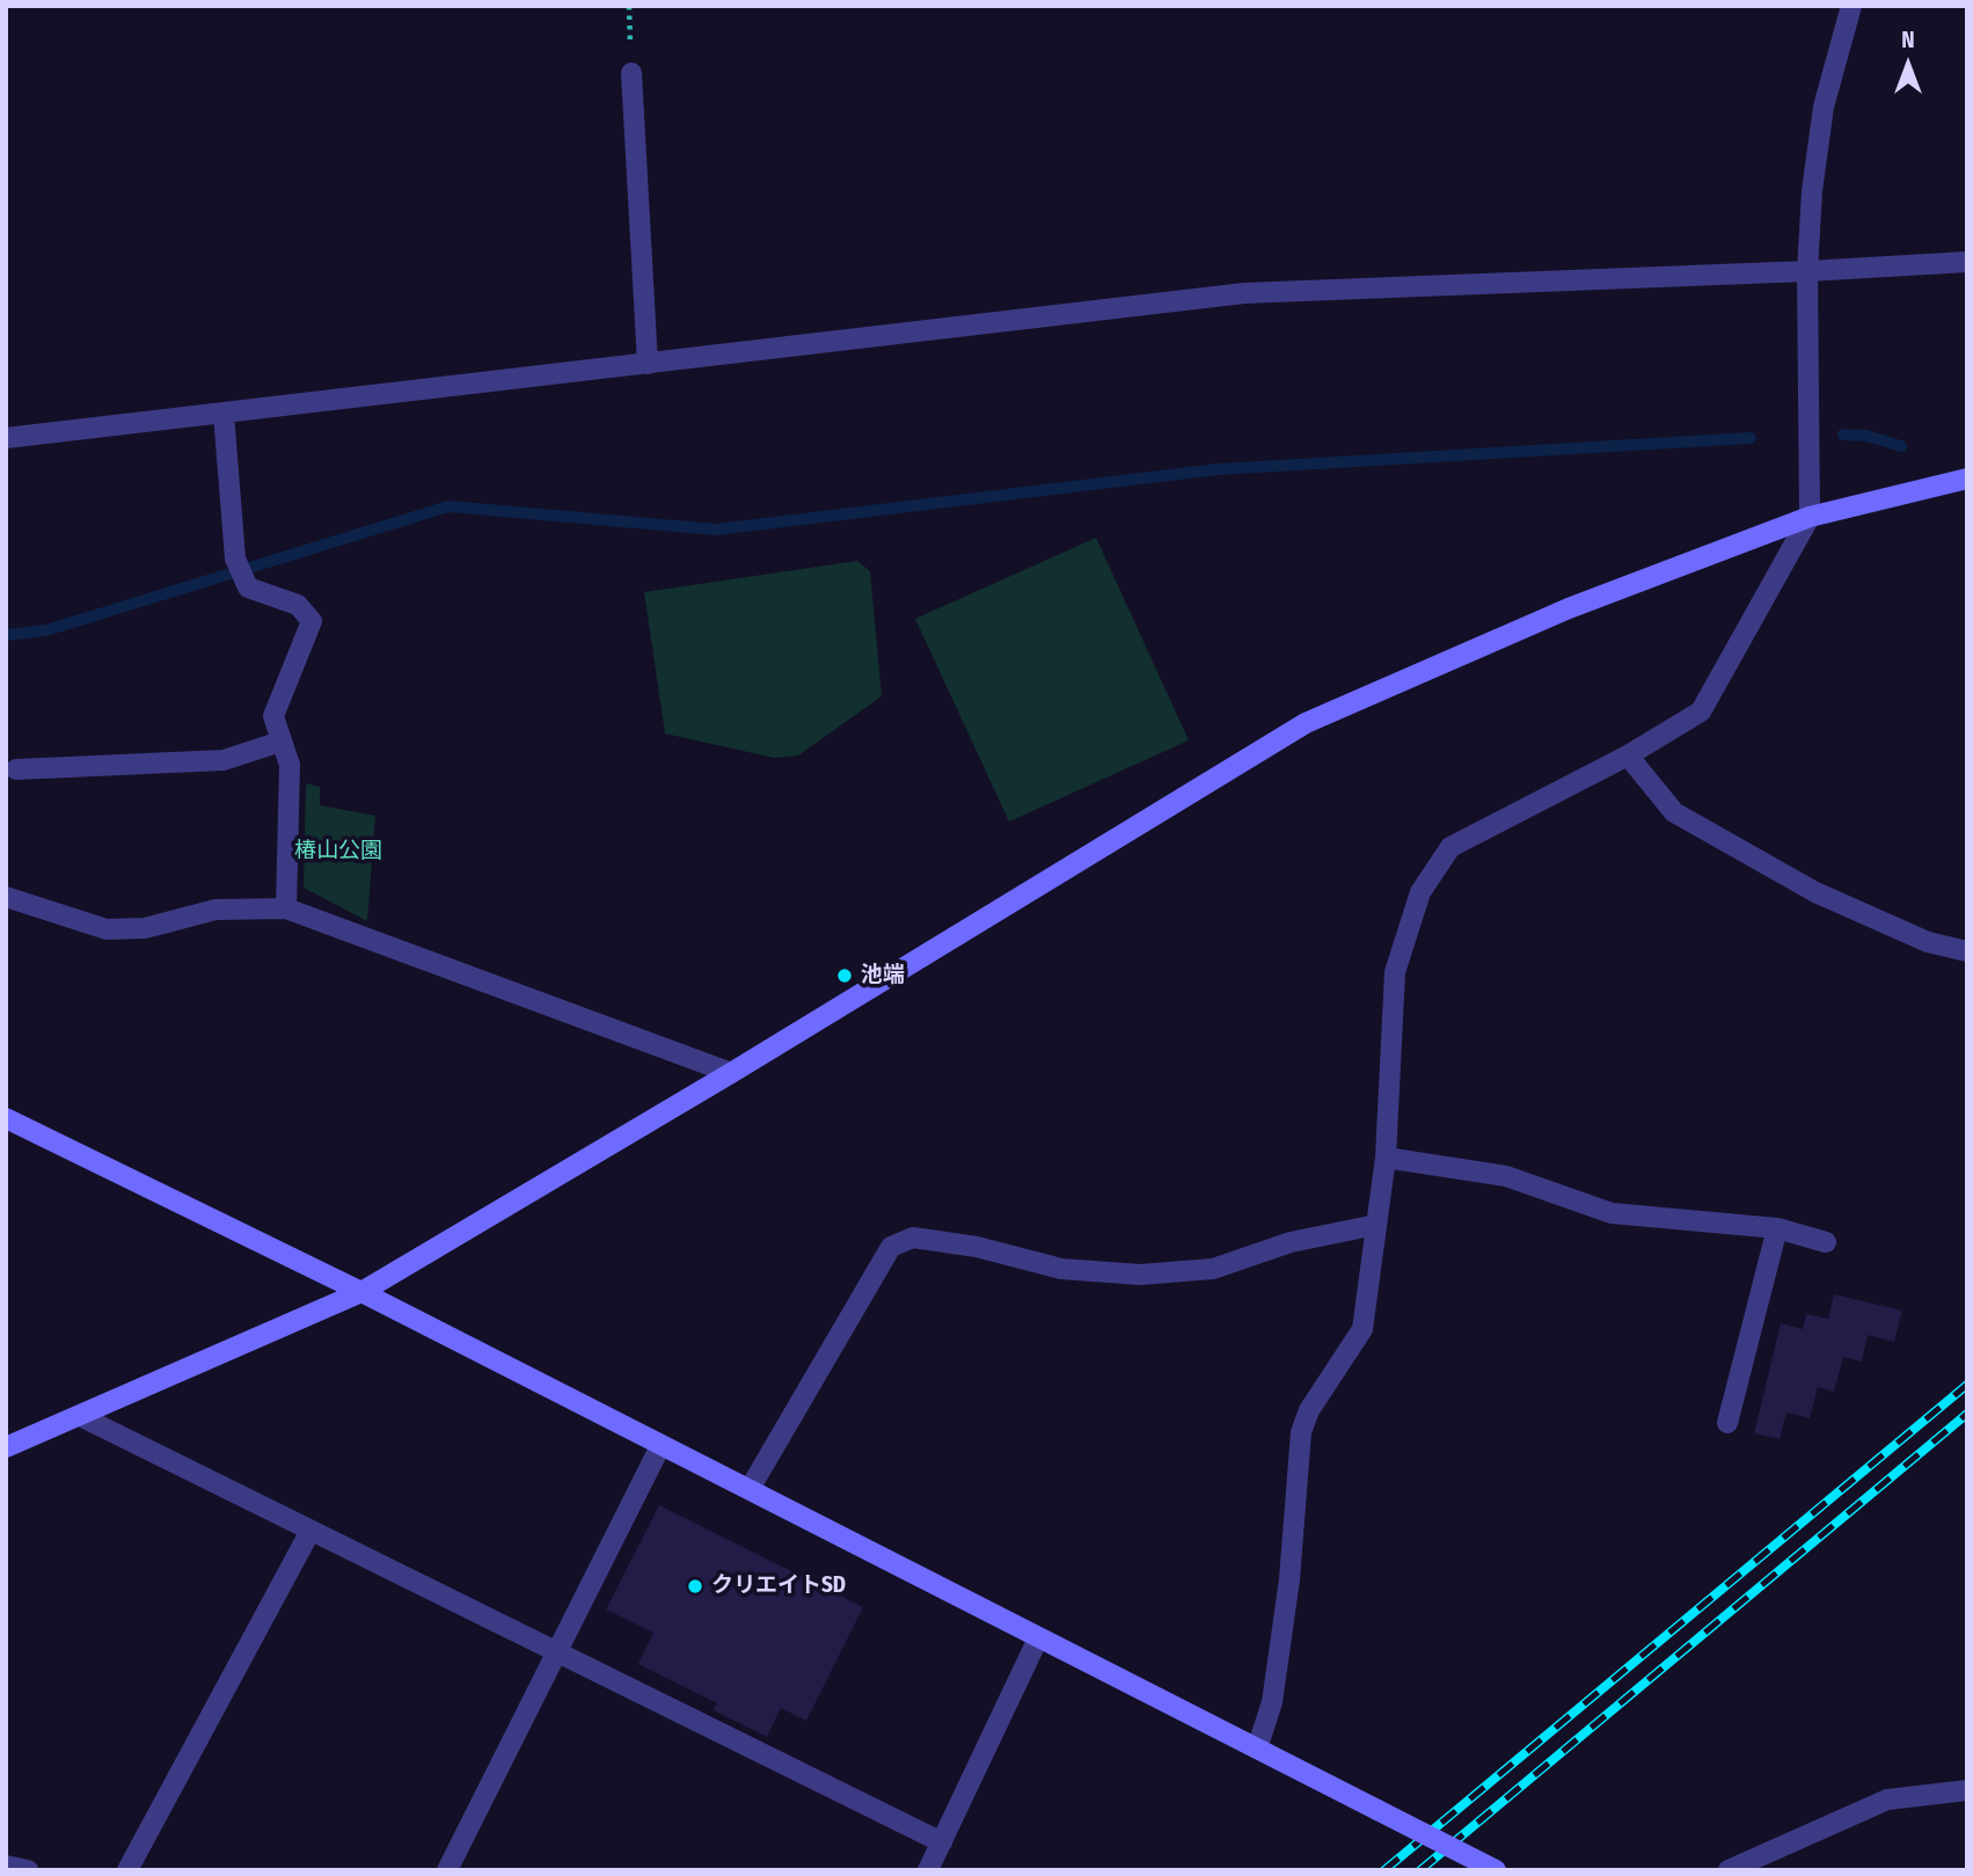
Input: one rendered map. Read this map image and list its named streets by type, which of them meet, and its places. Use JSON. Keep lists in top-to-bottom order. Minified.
{"parks":["椿山公園"],"places":["池端","クリエイトSD"],"north":"top"}
